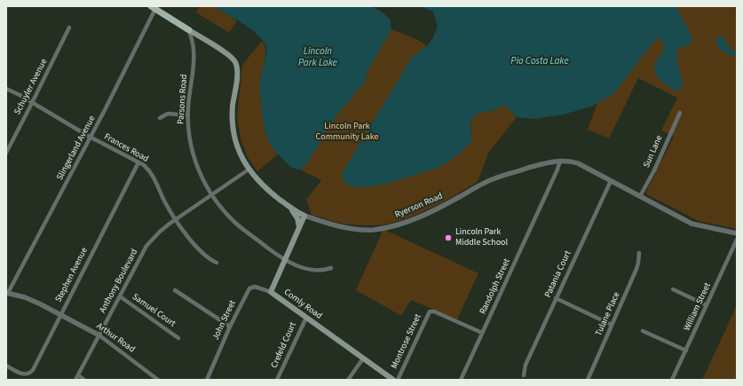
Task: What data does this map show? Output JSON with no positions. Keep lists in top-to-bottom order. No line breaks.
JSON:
{"streets":{"main road":["Ryerson Road","Comly Road"],"street":["Schuyler Avenue","Parsons Road","Slingerland Avenue","Frances Road","Sun Lane","Patania Court","Stephen Avenue","Anthony Boulevard","Randolph Street","William Street","Samuel Court","Tulane Place","John Street","Arthur Road","Montrose Street","Crefeld Court"]},"crossings":[["Schuyler Avenue","Frances Road"],["Parsons Road","Ryerson Road"],["Parsons Road","Anthony Boulevard"],["Parsons Road","Comly Road"],["Slingerland Avenue","Frances Road"],["Slingerland Avenue","Arthur Road"],["Frances Road","Stephen Avenue"],["Frances Road","Anthony Boulevard"],["Sun Lane","Ryerson Road"],["Ryerson Road","Patania Court"],["Ryerson Road","Anthony Boulevard"],["Ryerson Road","Randolph Street"],["Ryerson Road","Comly Road"],["Stephen Avenue","Arthur Road"],["Anthony Boulevard","Samuel Court"],["Anthony Boulevard","Arthur Road"],["Randolph Street","Montrose Street"],["Comly Road","John Street"],["Comly Road","Crefeld Court"]],"water":["Lincoln Park Lake","Pio Costa Lake"],"parks":["Lincoln Park Community Lake"],"places":["Lincoln Park Middle School"]}
